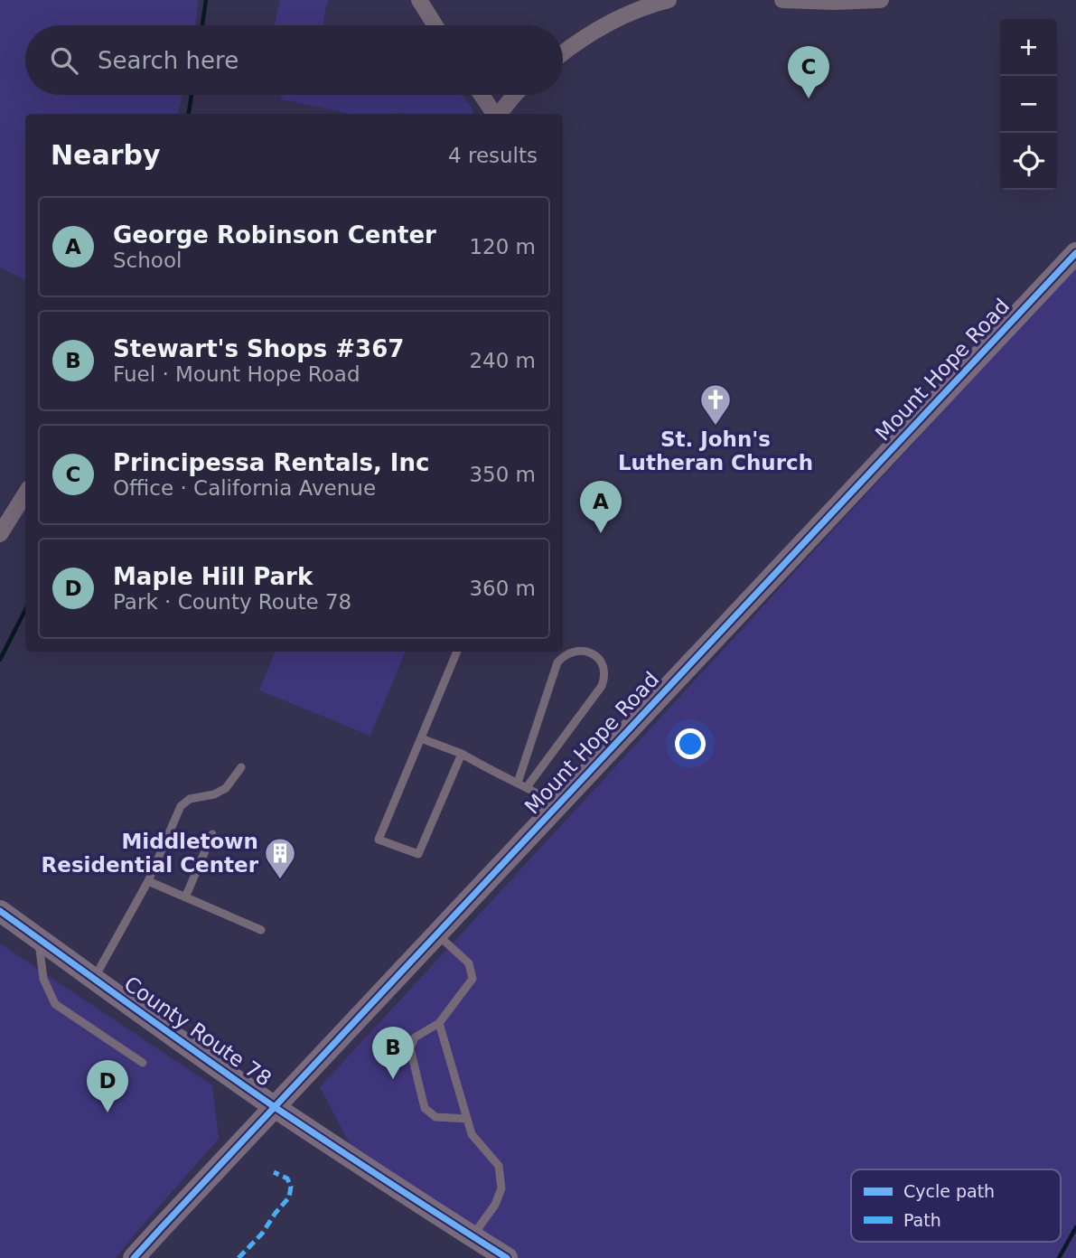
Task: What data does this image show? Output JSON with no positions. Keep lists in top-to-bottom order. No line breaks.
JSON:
{"streets":{"street":["Mount Hope Road","County Route 78"]},"crossings":[["Mount Hope Road","County Route 78"]],"places":{"church":["St. John's Lutheran Church"],"building":["Middletown Residential Center"]},"legend":["Cycle path","Path"],"page":{"map_buttons":["+","−"],"search":"Search here","pins":["C","A","B","D"],"heading":["Nearby","4 results"],"list":[{"mark":"A","name":"George Robinson Center","note":"School","value":"120 m"},{"mark":"B","name":"Stewart's Shops #367","note":"Fuel · Mount Hope Road","value":"240 m"},{"mark":"C","name":"Principessa Rentals, Inc","note":"Office · California Avenue","value":"350 m"},{"mark":"D","name":"Maple Hill Park","note":"Park · County Route 78","value":"360 m"}]}}
